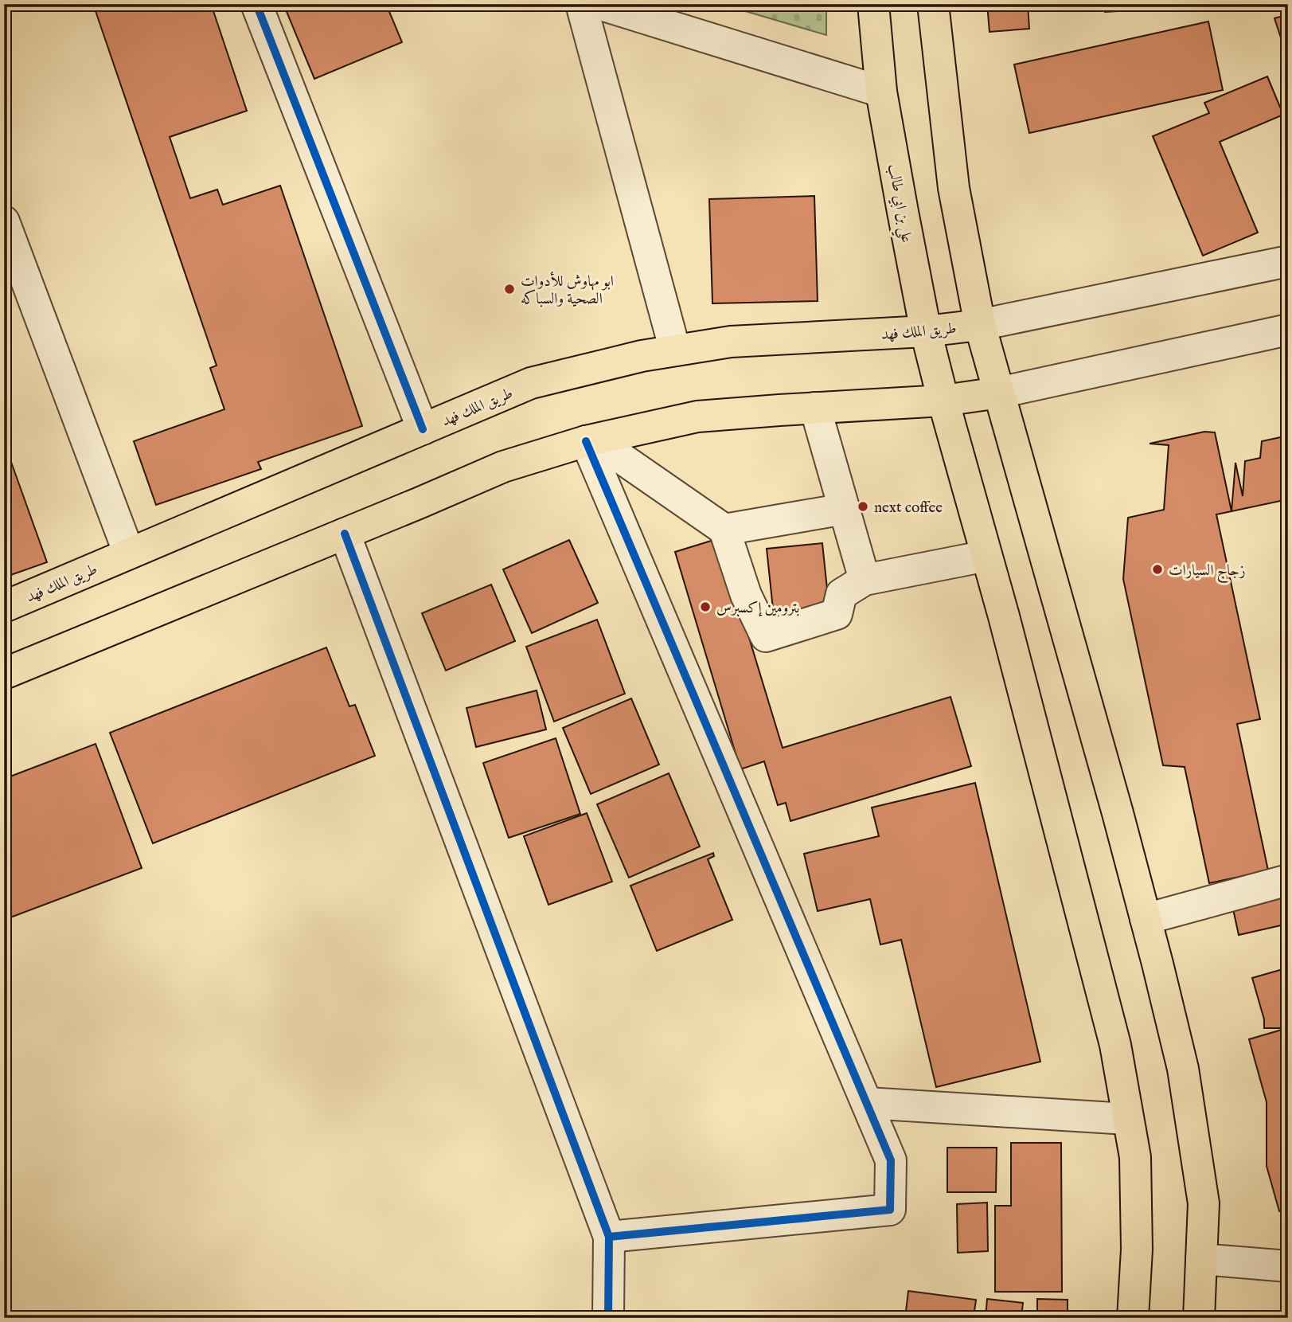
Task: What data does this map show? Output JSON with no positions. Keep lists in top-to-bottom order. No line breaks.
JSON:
{"streets":{"main road":["علي بن ابي طالب","طريق الملك فهد"]},"crossings":[["علي بن ابي طالب","طريق الملك فهد"]],"places":["ابو مهاوش للأدوات الصحية والسباكه","next coffee","زجاج السيارات","بترومين إكسبرس"]}
